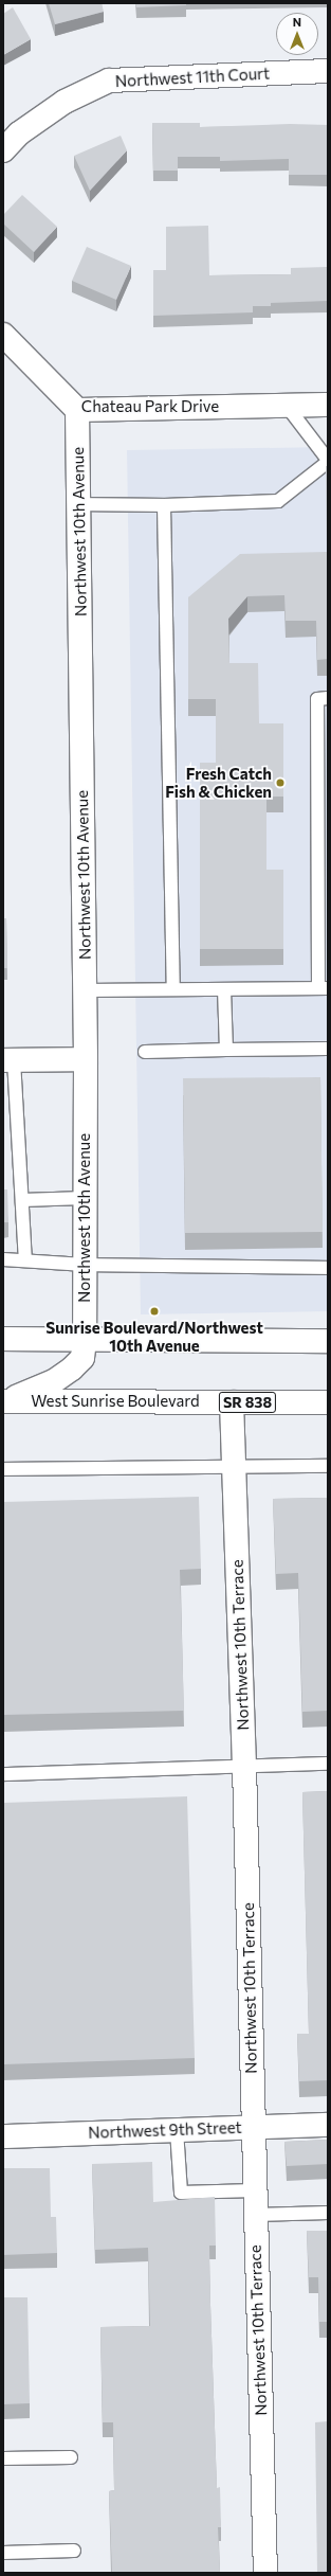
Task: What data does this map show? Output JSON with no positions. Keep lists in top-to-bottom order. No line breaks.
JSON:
{"streets":{"street":["Northwest 11th Court","Chateau Park Drive","Northwest 10th Avenue","West Sunrise Boulevard","SR 838","Northwest 10th Terrace","Northwest 9th Street"]},"crossings":[["Chateau Park Drive","Northwest 10th Avenue"],["Northwest 10th Avenue","West Sunrise Boulevard"],["West Sunrise Boulevard","Northwest 10th Terrace"],["Northwest 10th Terrace","Northwest 9th Street"]],"places":["Fresh Catch Fish & Chicken","Sunrise Boulevard/Northwest 10th Avenue"],"north":"top"}
